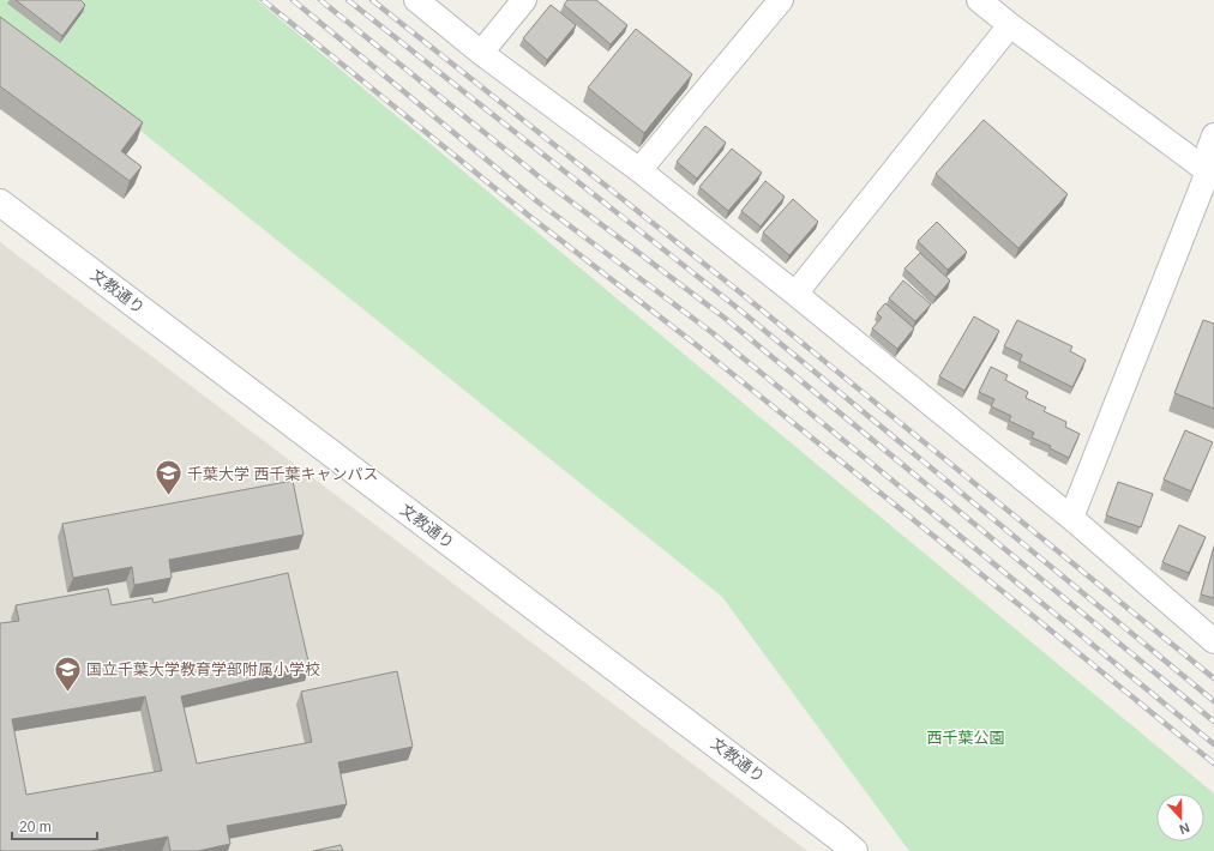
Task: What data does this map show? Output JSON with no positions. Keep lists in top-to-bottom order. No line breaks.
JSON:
{"streets":{"street":["文教通り"]},"parks":["西千葉公園"],"places":{"school or university":["千葉大学 西千葉キャンパス","国立千葉大学教育学部附属小学校"]},"scale_bar":"20 m","north":"bottom"}
